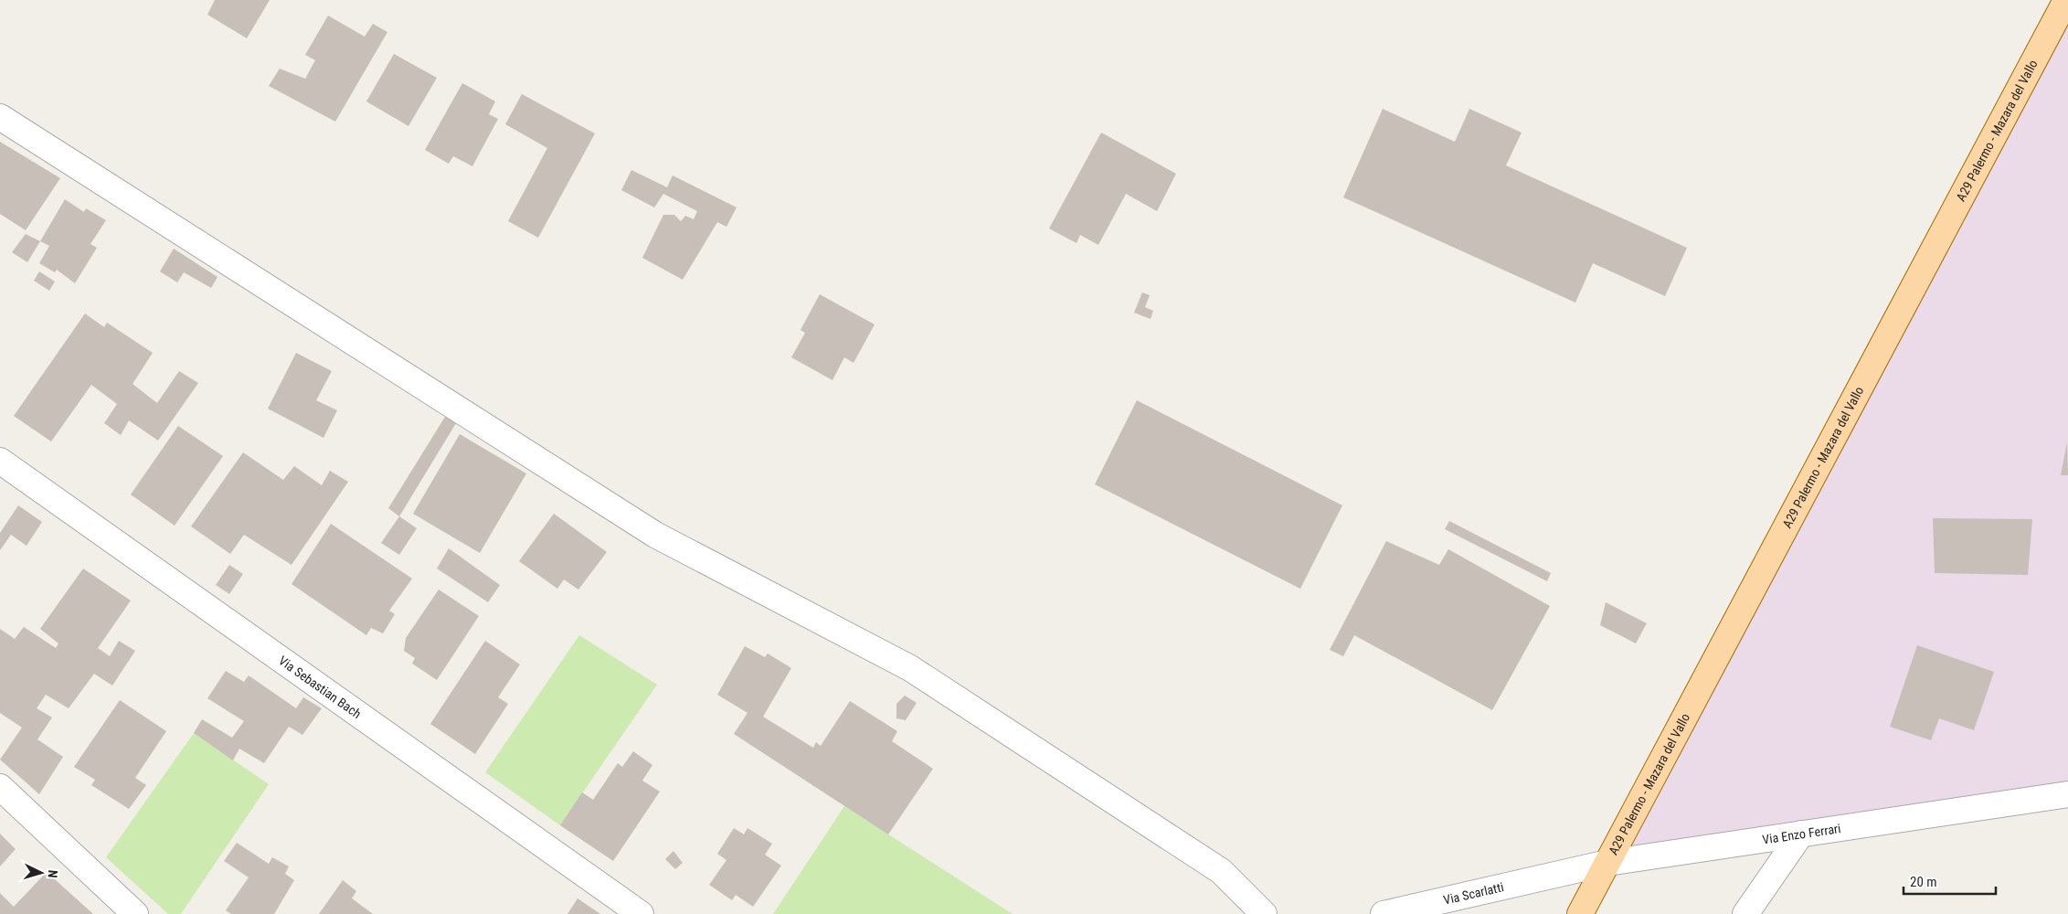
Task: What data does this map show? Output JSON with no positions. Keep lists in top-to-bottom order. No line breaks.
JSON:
{"streets":{"main road":["A29 Palermo - Mazara del Vallo"],"street":["Via Sebastian Bach","Via Enzo Ferrari","Via Scarlatti"]},"crossings":[["A29 Palermo - Mazara del Vallo","Via Enzo Ferrari"],["Via Enzo Ferrari","Via Scarlatti"]],"scale_bar":"20 m","north":"right"}
